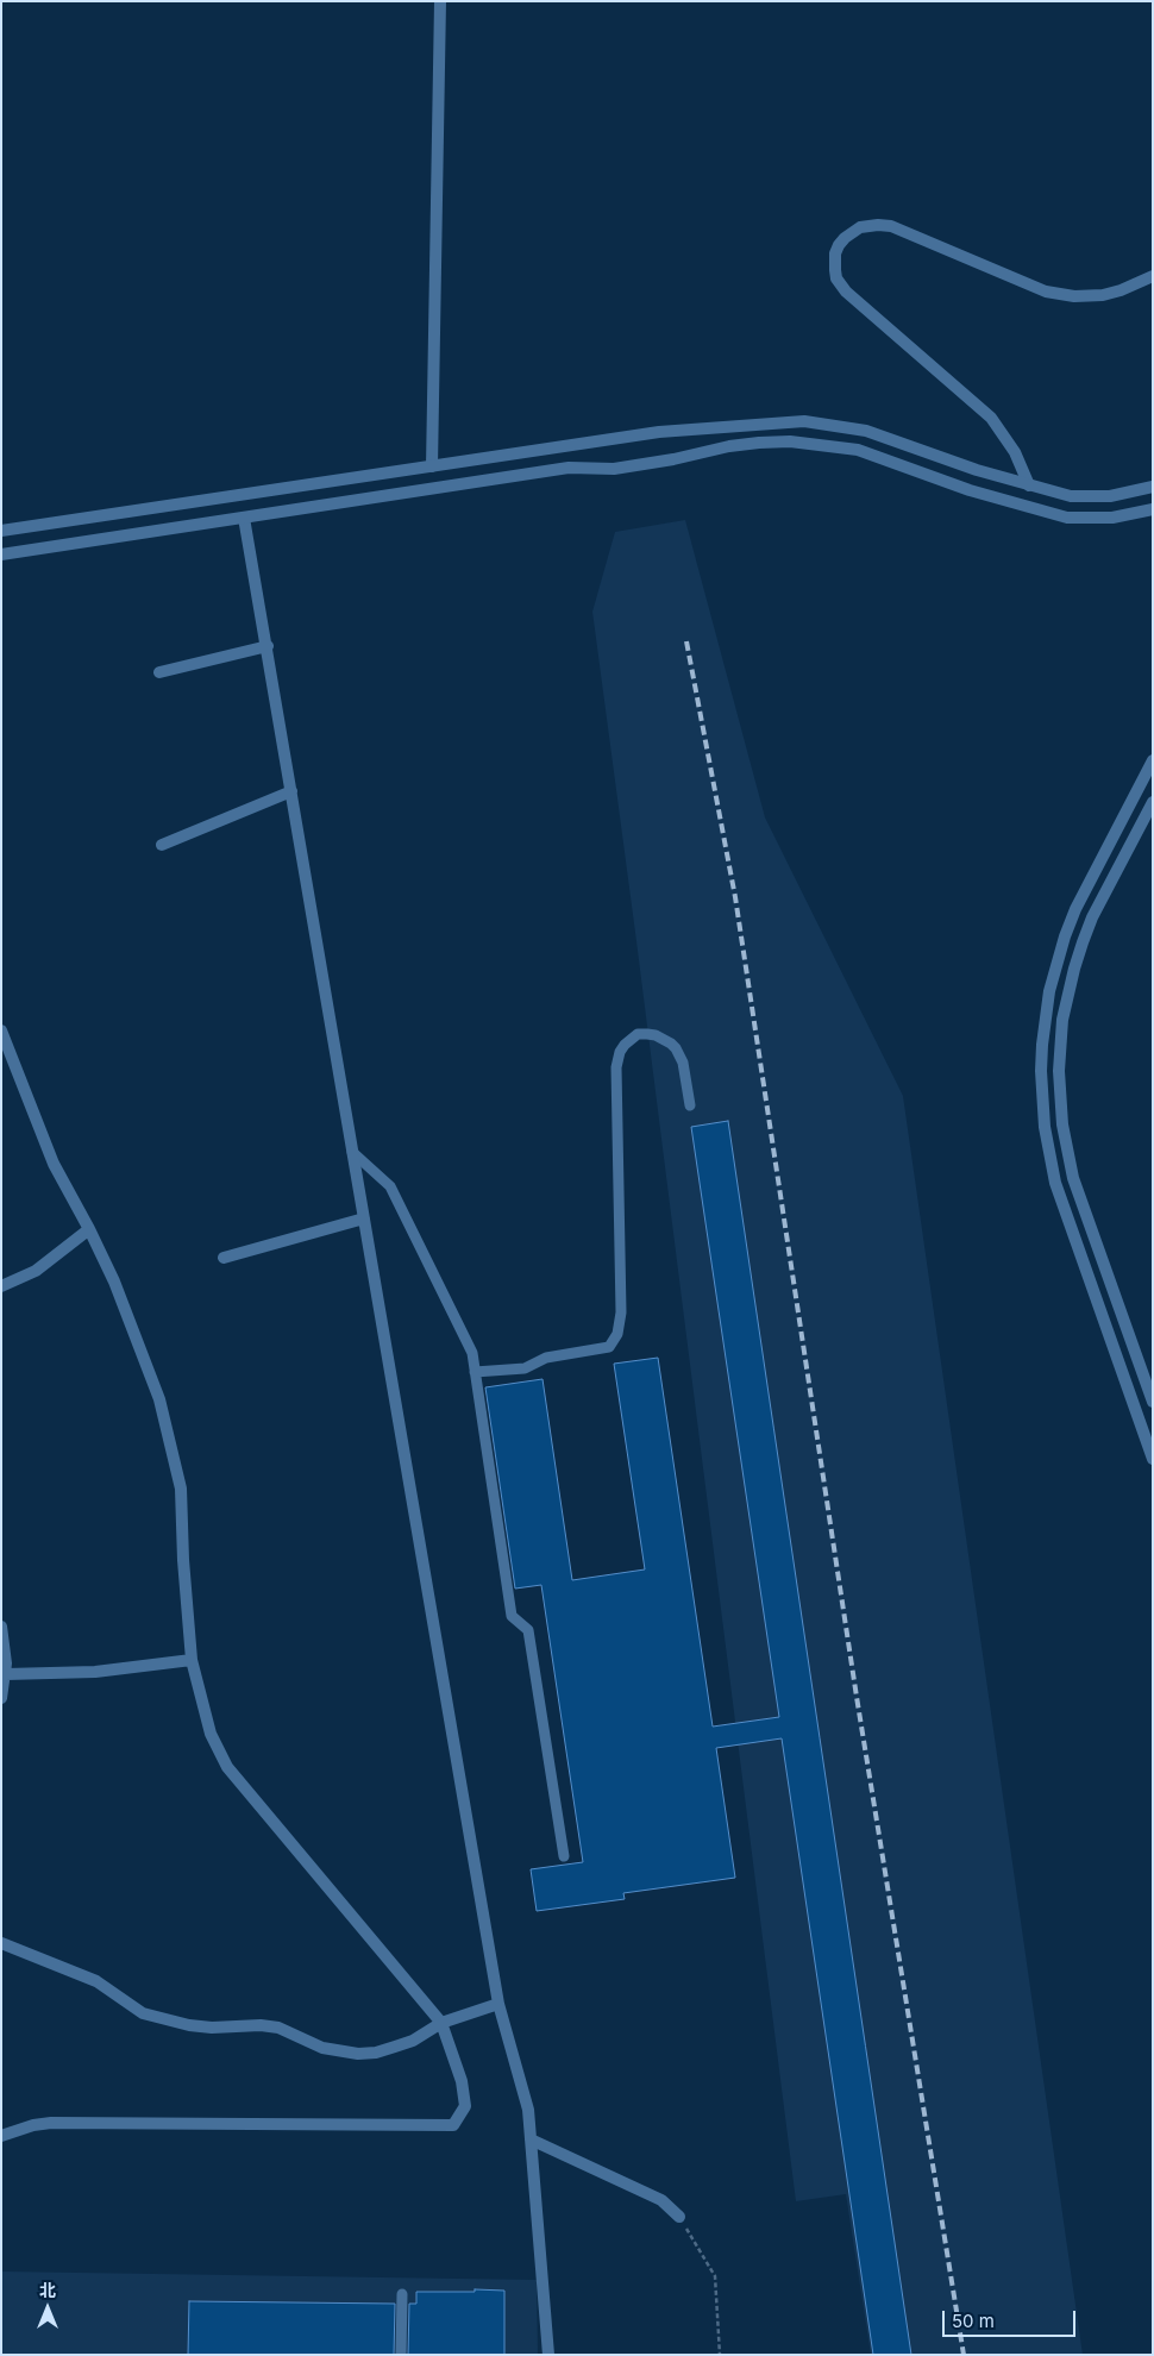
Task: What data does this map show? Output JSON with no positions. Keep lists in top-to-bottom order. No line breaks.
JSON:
{"scale_bar":"50 m","north":"top"}
